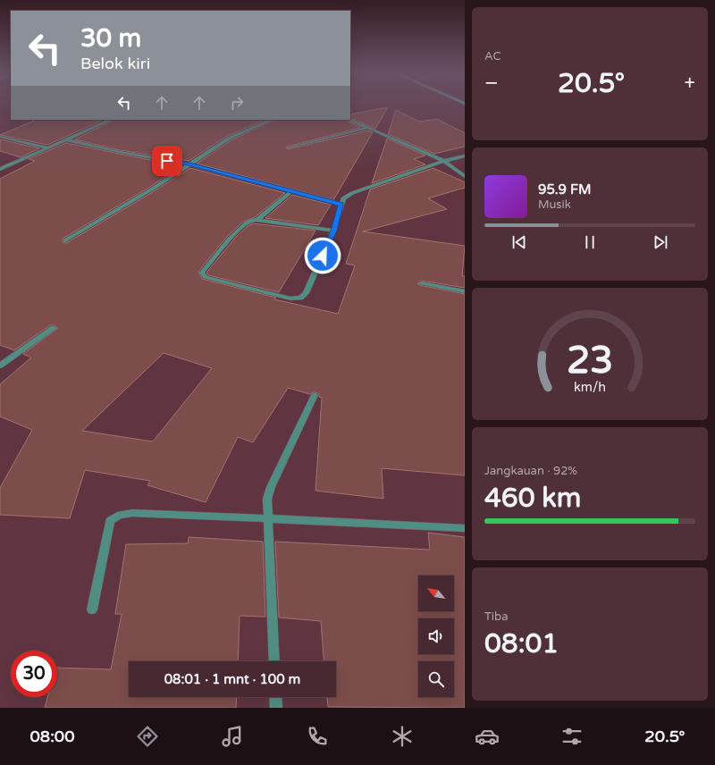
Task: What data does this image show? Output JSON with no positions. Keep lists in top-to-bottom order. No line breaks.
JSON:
{"north":"top left","page":{"tile":["AC",["Jangkauan · 92%","460 km"],["Tiba","08:01"]],"turn":["30 m","Belok kiri"],"heat":["−","20.5°","+"],"song":["95.9 FM","Musik"],"limit":"30","trip":"08:01 · 1 mnt · 100 m","tabs":["08:00","20.5°"],"gauge":["23","km/h"]}}
